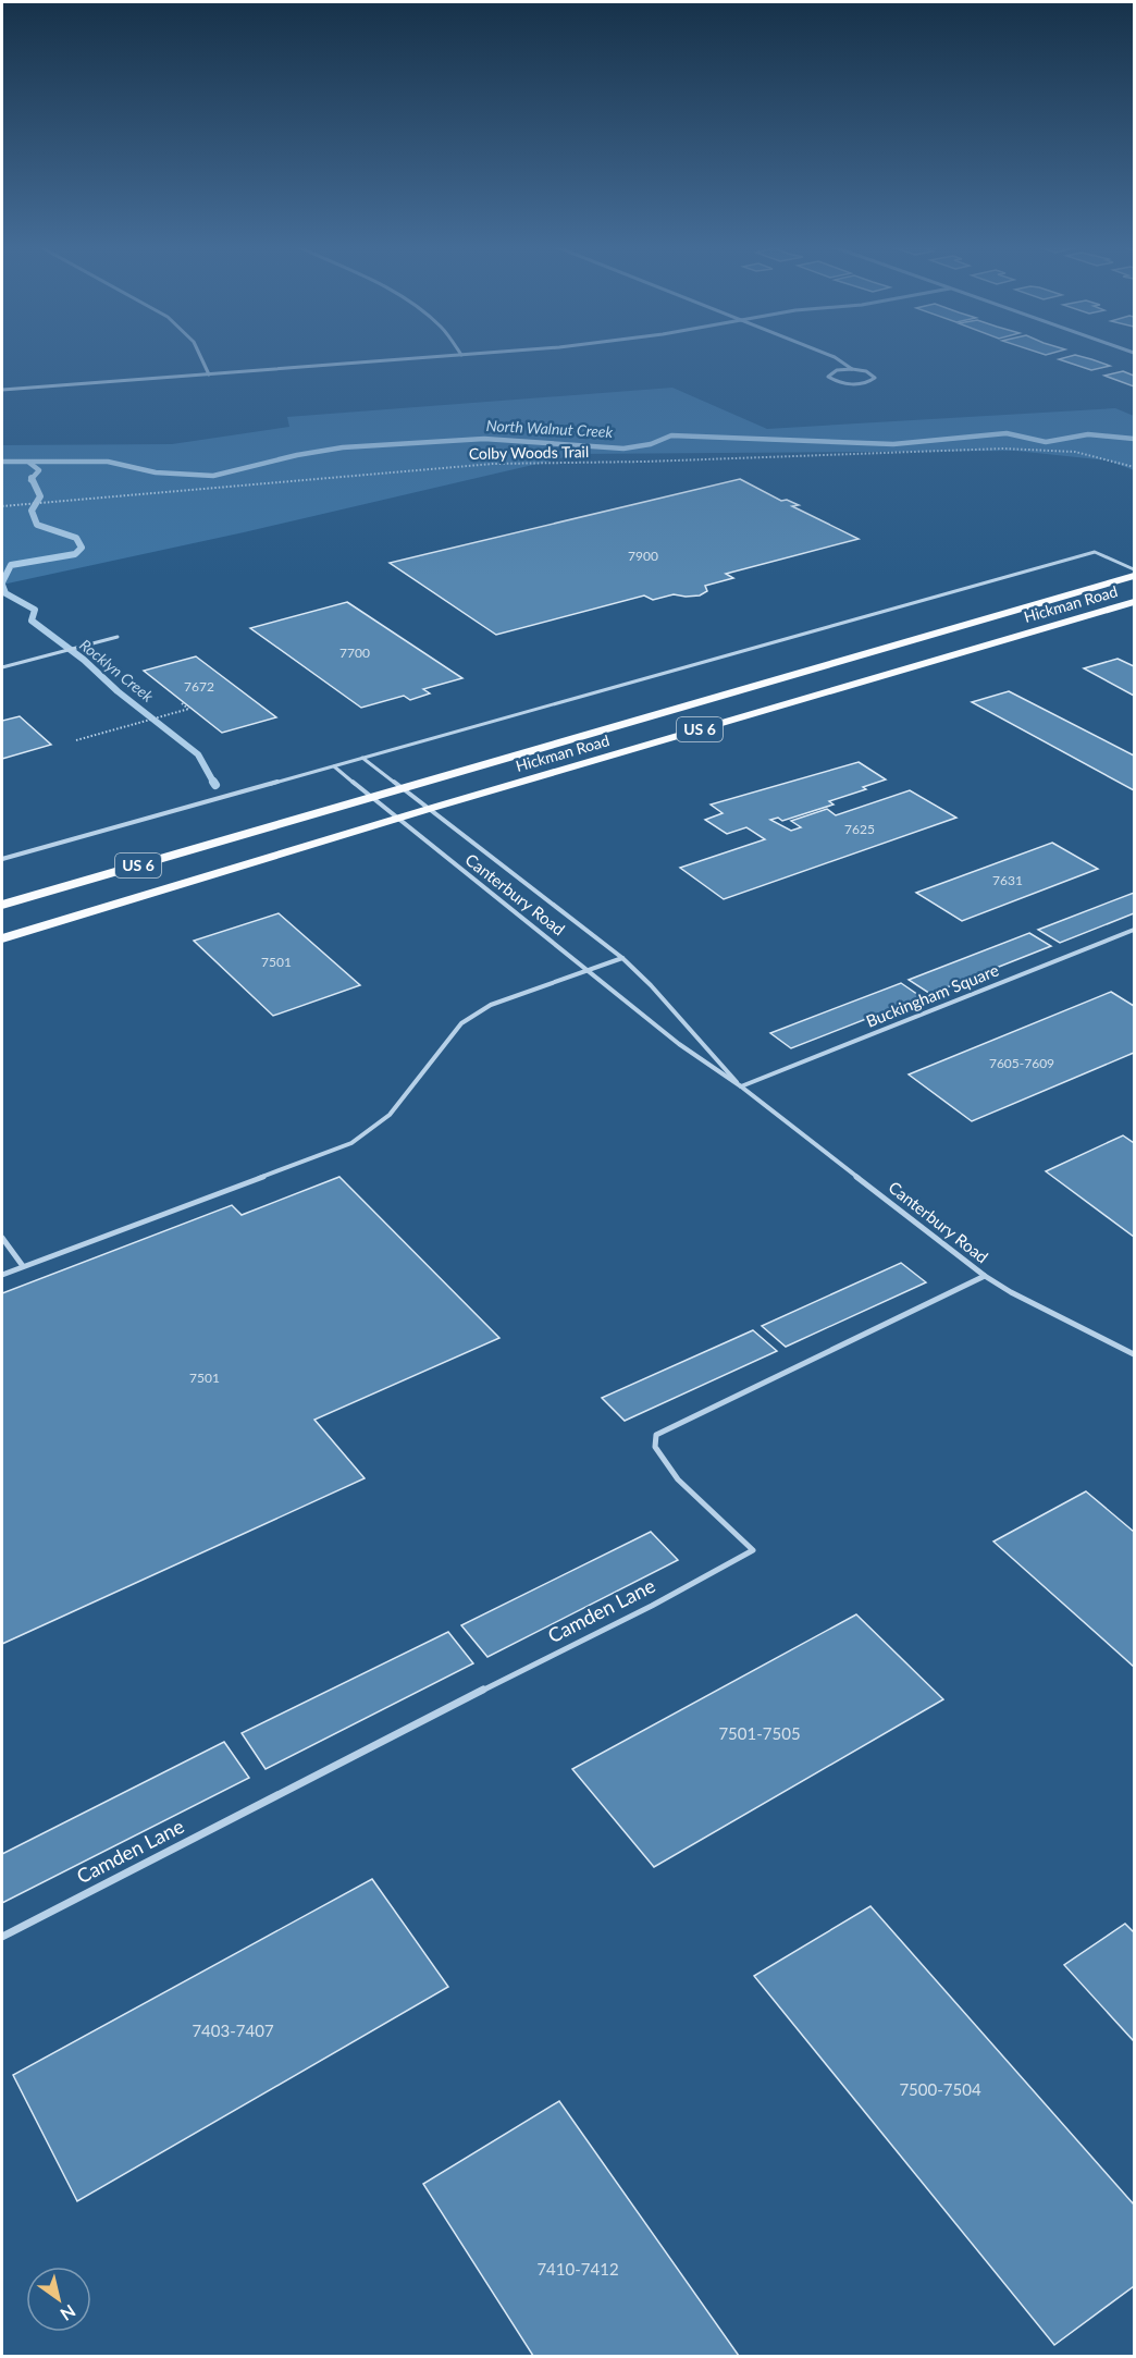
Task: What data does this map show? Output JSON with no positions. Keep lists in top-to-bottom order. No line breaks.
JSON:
{"streets":{"main road":["Hickman Road","US 6"],"lane":["Canterbury Road","Buckingham Square","Camden Lane"],"path":["Colby Woods Trail"]},"crossings":[["Hickman Road","Canterbury Road"],["Canterbury Road","Buckingham Square"],["Canterbury Road","Camden Lane"]],"water":["North Walnut Creek","Rocklyn Creek"],"house_numbers":["7900","7700","7672","7625","7631","7501","7605-7609","7501","7501-7505","7403-7407","7500-7504","7410-7412"],"north":"bottom right"}
